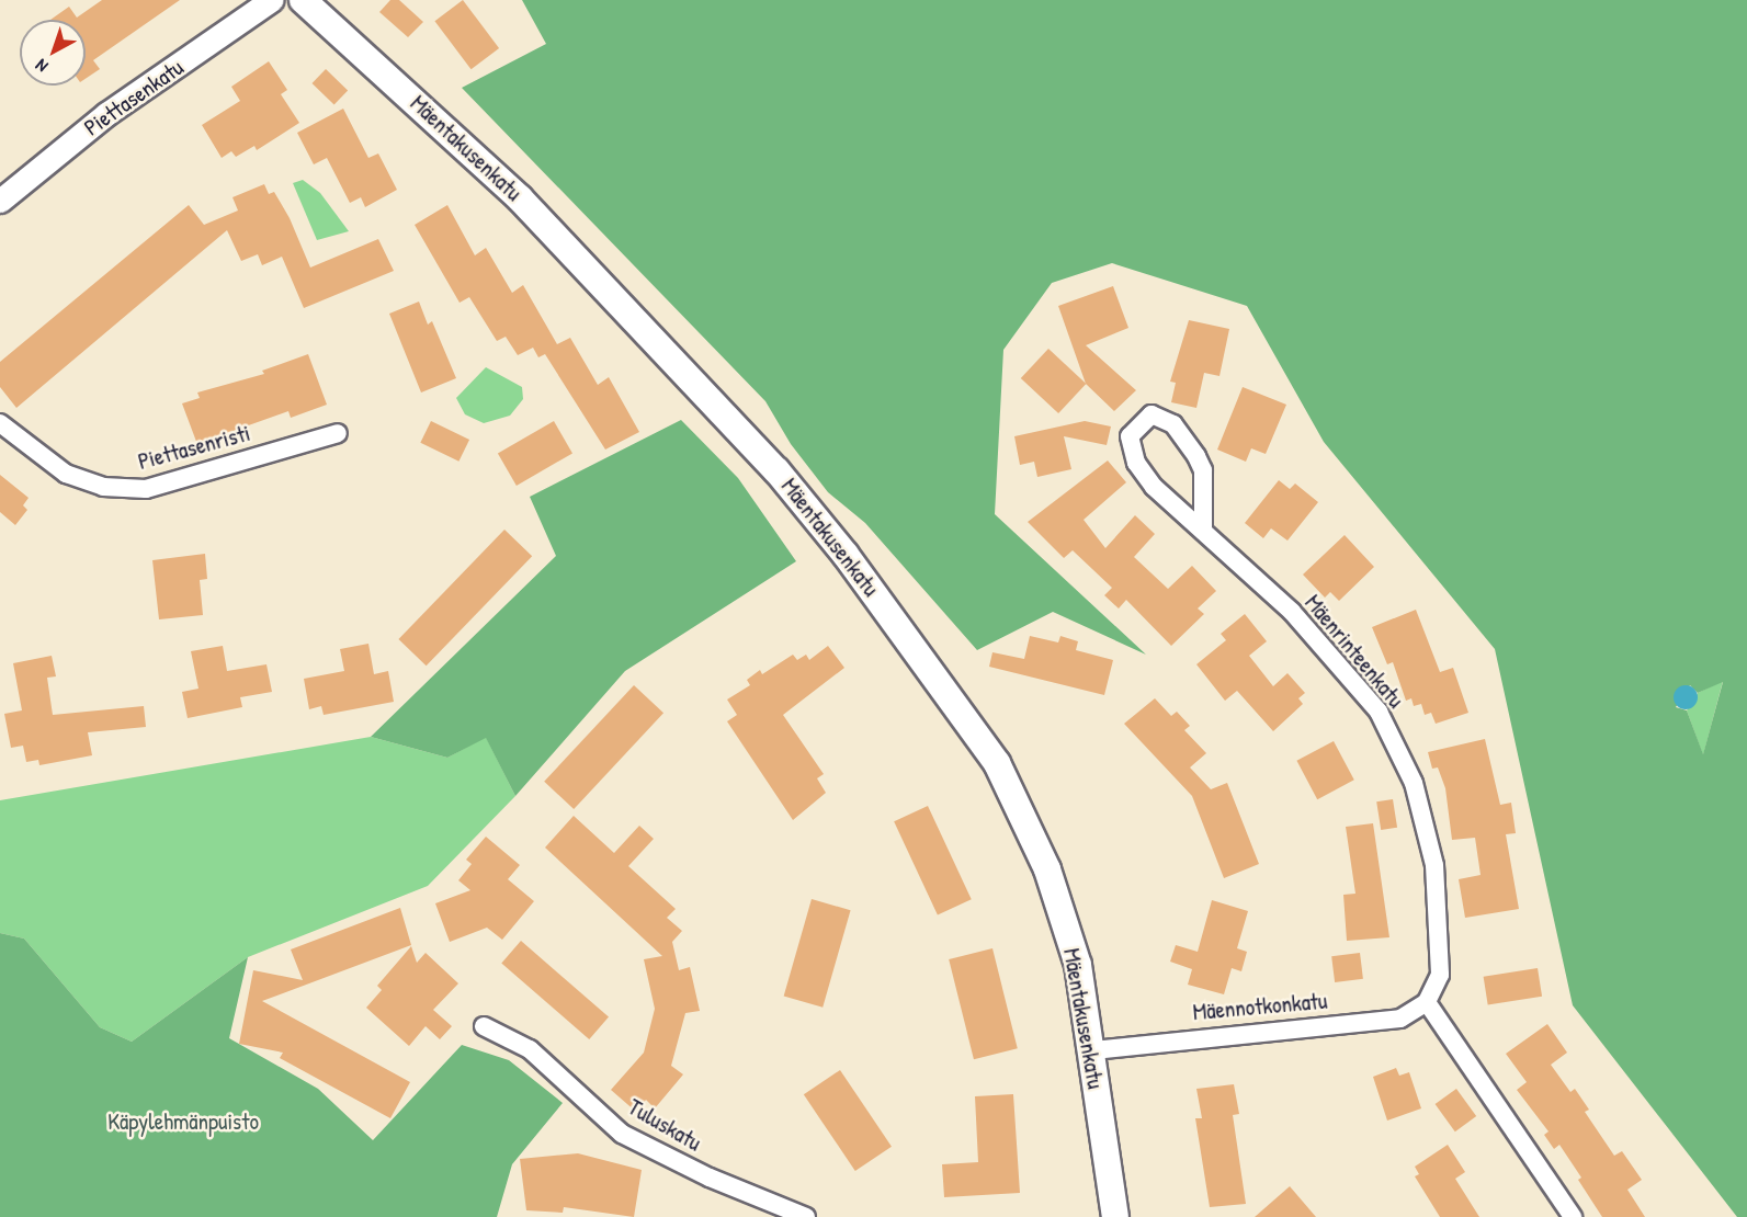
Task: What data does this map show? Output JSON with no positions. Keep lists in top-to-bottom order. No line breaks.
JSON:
{"streets":{"main road":["Mäentakusenkatu"],"street":["Piettasenkatu","Piettasenristi","Mäenrinteenkatu","Mäennotkonkatu","Tuluskatu"]},"crossings":[["Mäentakusenkatu","Mäennotkonkatu"],["Mäenrinteenkatu","Mäennotkonkatu"]],"parks":["Käpylehmänpuisto"],"north":"bottom left"}
